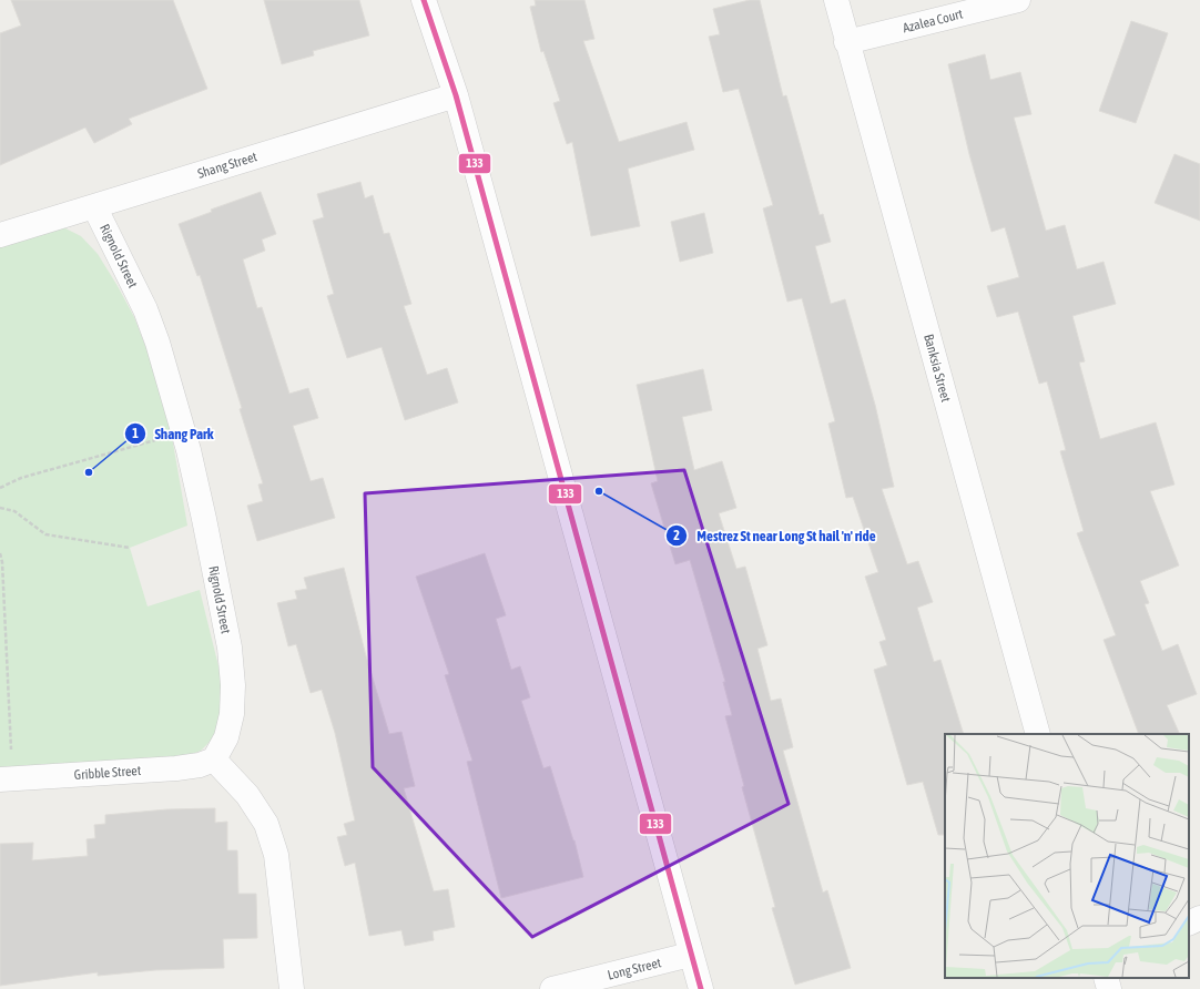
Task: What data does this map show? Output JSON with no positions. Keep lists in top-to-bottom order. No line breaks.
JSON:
{"streets":{"street":["Azalea Court","Shang Street","Rignold Street","Banksia Street","Gribble Street","Long Street"]},"crossings":[["Azalea Court","Banksia Street"],["Shang Street","Rignold Street"],["Rignold Street","Gribble Street"]],"places":["Shang Park","Mestrez St near Long St hail 'n' ride"],"lines":["transit line 133"]}
